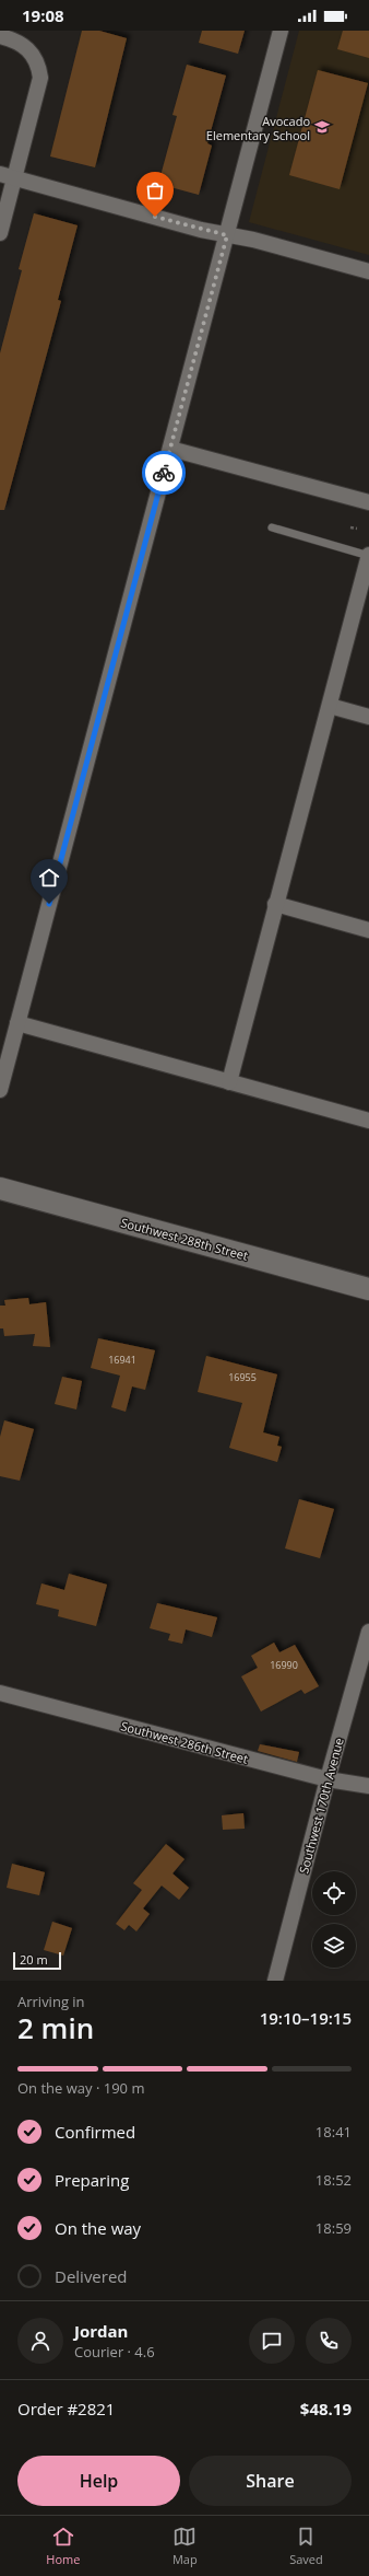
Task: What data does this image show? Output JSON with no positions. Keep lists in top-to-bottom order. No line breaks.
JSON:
{"streets":{"street":["Southwest 288th Street","Southwest 286th Street","Southwest 170th Avenue"]},"crossings":[["Southwest 286th Street","Southwest 170th Avenue"]],"places":{"school or university":["Avocado Elementary School"]},"house_numbers":["16941","16955","16990"],"scale_bar":"20 m","page":{"status":"19:08","scale":"20 m","heading":["2 min","Arriving in","19:10–19:15"],"panel":["Jordan","Courier · 4.6","Order #2821","$48.19"],"bar":"On the way · 190 m","list":[["Confirmed","18:41"],["Preparing","18:52"],["On the way","18:59"],"Delivered"],"buttons":["Help","Share"],"tabs":["Home","Map","Saved"]}}
